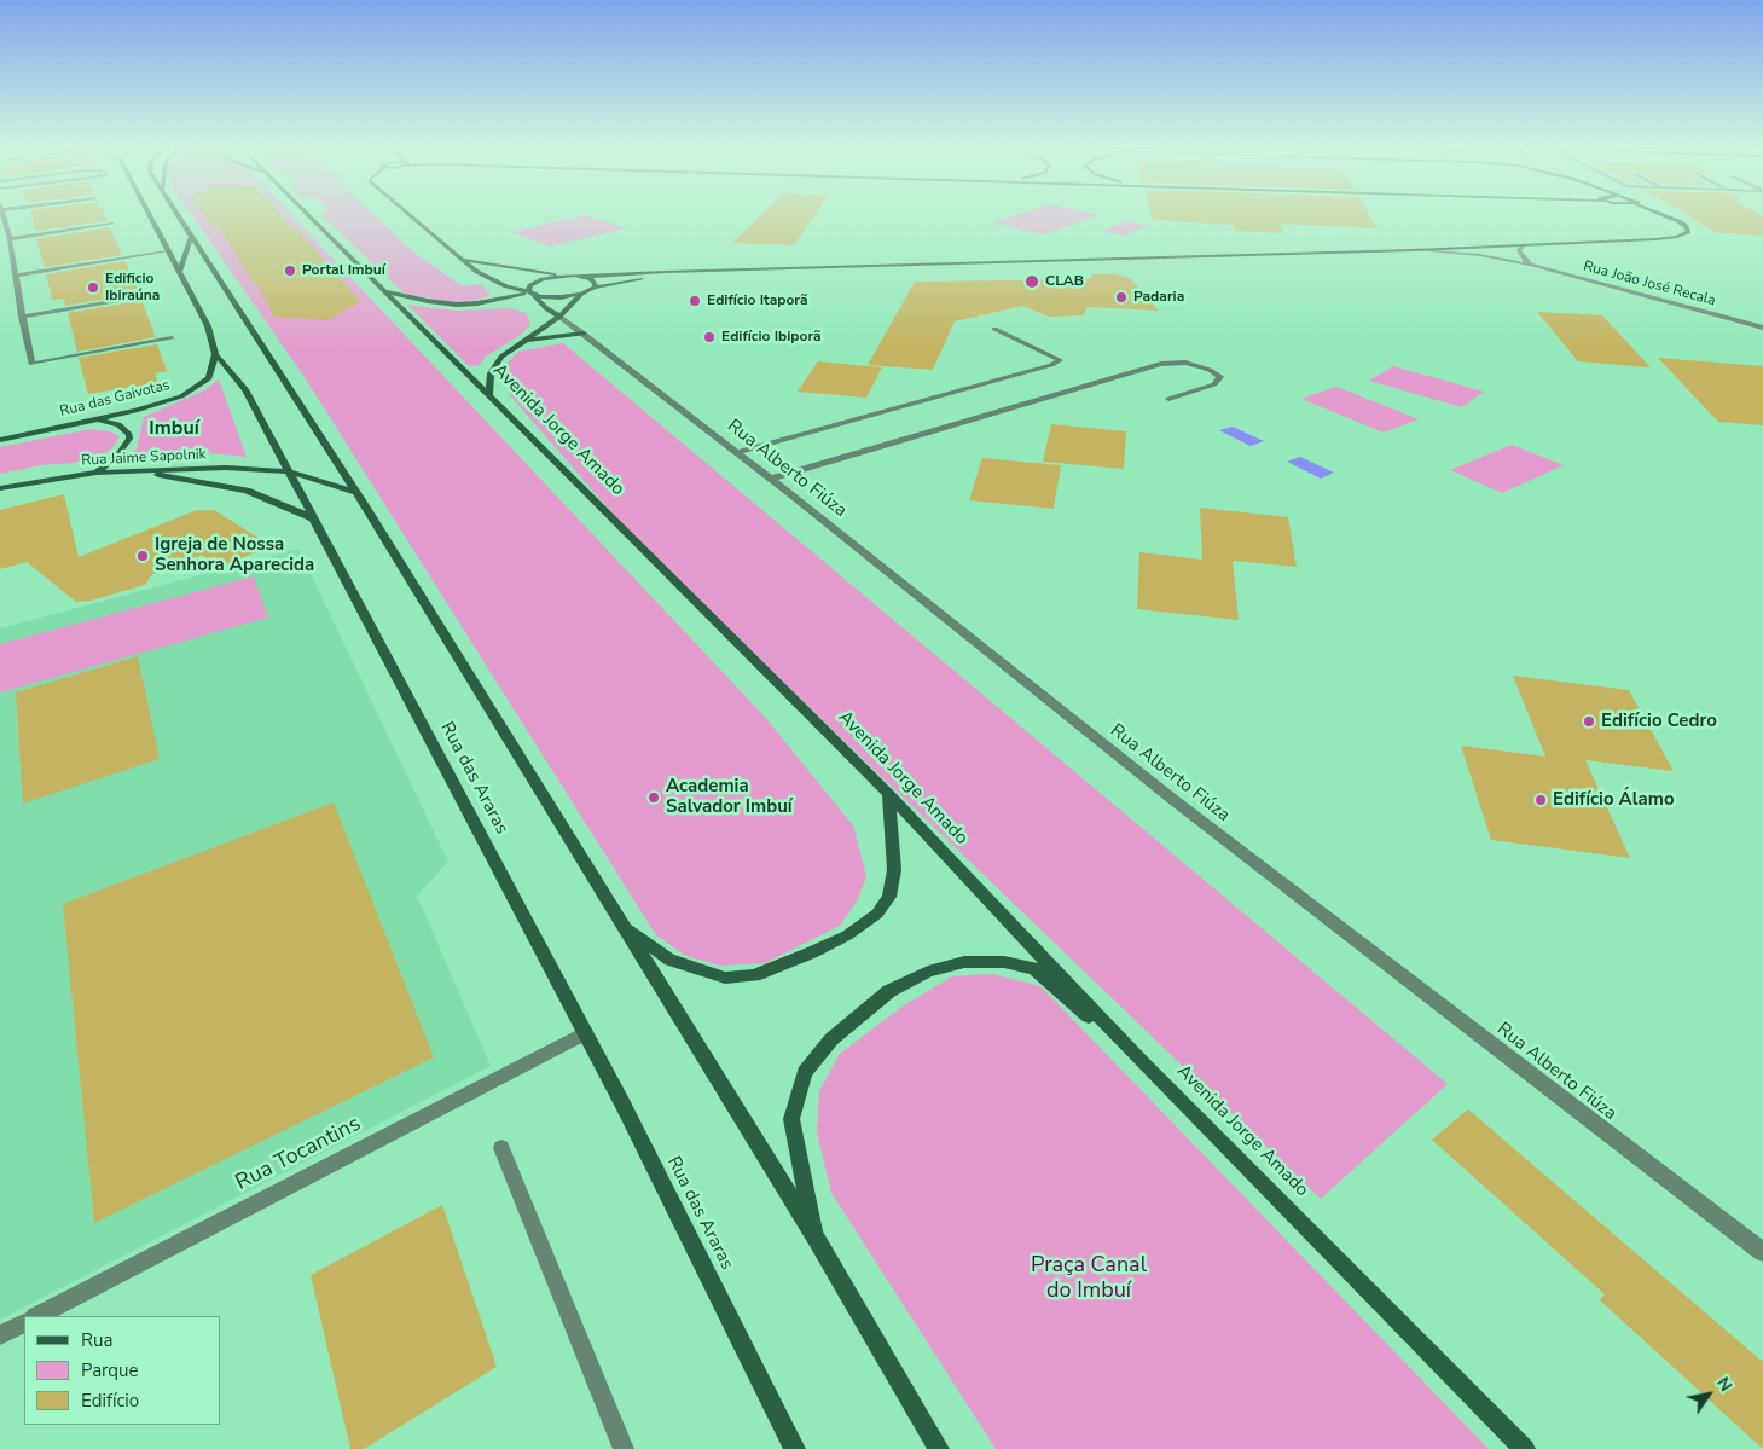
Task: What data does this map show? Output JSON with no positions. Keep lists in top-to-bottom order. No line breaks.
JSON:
{"streets":{"street":["Rua João José Recala","Rua das Gaivotas","Avenida Jorge Amado","Rua Jaime Sapolnik","Rua Alberto Fiúza","Rua das Araras","Rua Tocantins"]},"crossings":[["Rua das Gaivotas","Rua das Araras"],["Rua Jaime Sapolnik","Rua das Araras"],["Rua das Araras","Rua Tocantins"]],"districts":["Imbuí"],"parks":["Praça Canal do Imbuí"],"places":["Portal Imbuí","CLAB","Edificio Ibiraúna","Padaria","Edifício Itaporã","Edifício Ibiporã","Igreja de Nossa Senhora Aparecida","Edifício Cedro","Academia Salvador Imbuí","Edifício Álamo"],"legend":["Rua","Parque","Edifício"],"north":"top right"}
